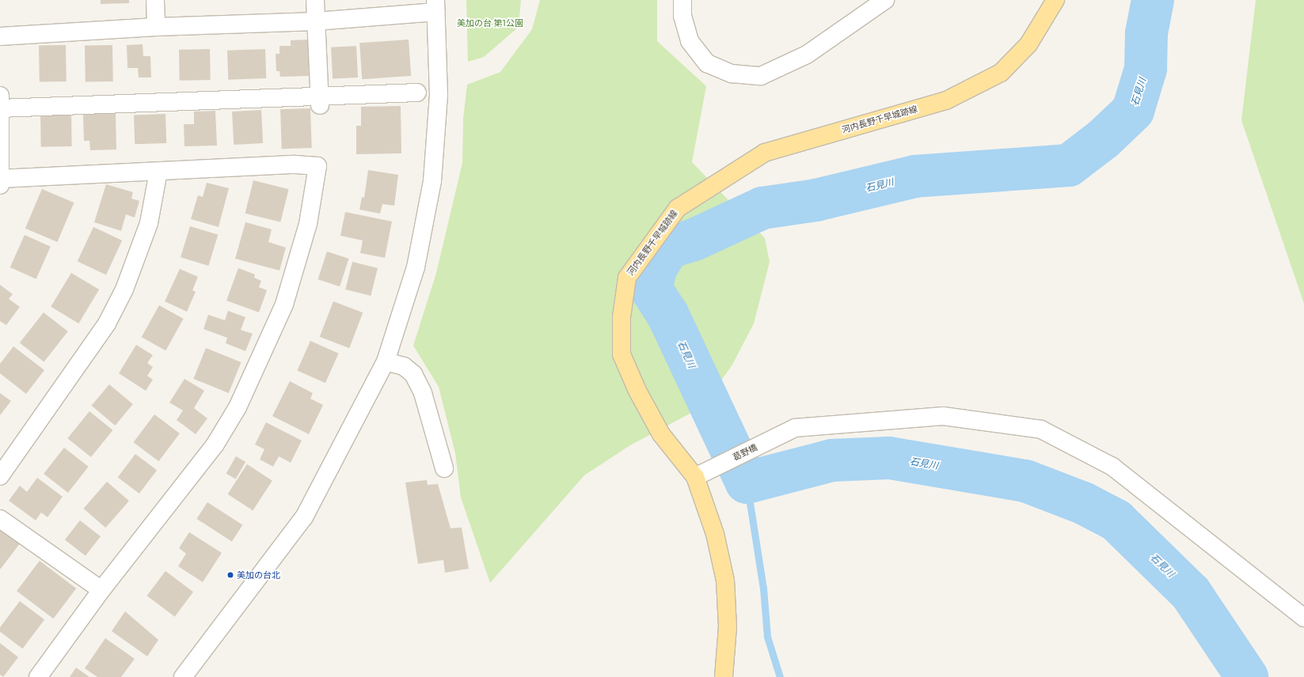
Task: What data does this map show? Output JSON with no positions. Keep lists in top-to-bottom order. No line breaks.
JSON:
{"streets":{"main road":["河内長野千早城跡線"],"street":["葛野橋"]},"crossings":[["河内長野千早城跡線","葛野橋"]],"water":["石見川"],"parks":["美加の台 第1公園"],"places":["美加の台北"]}
